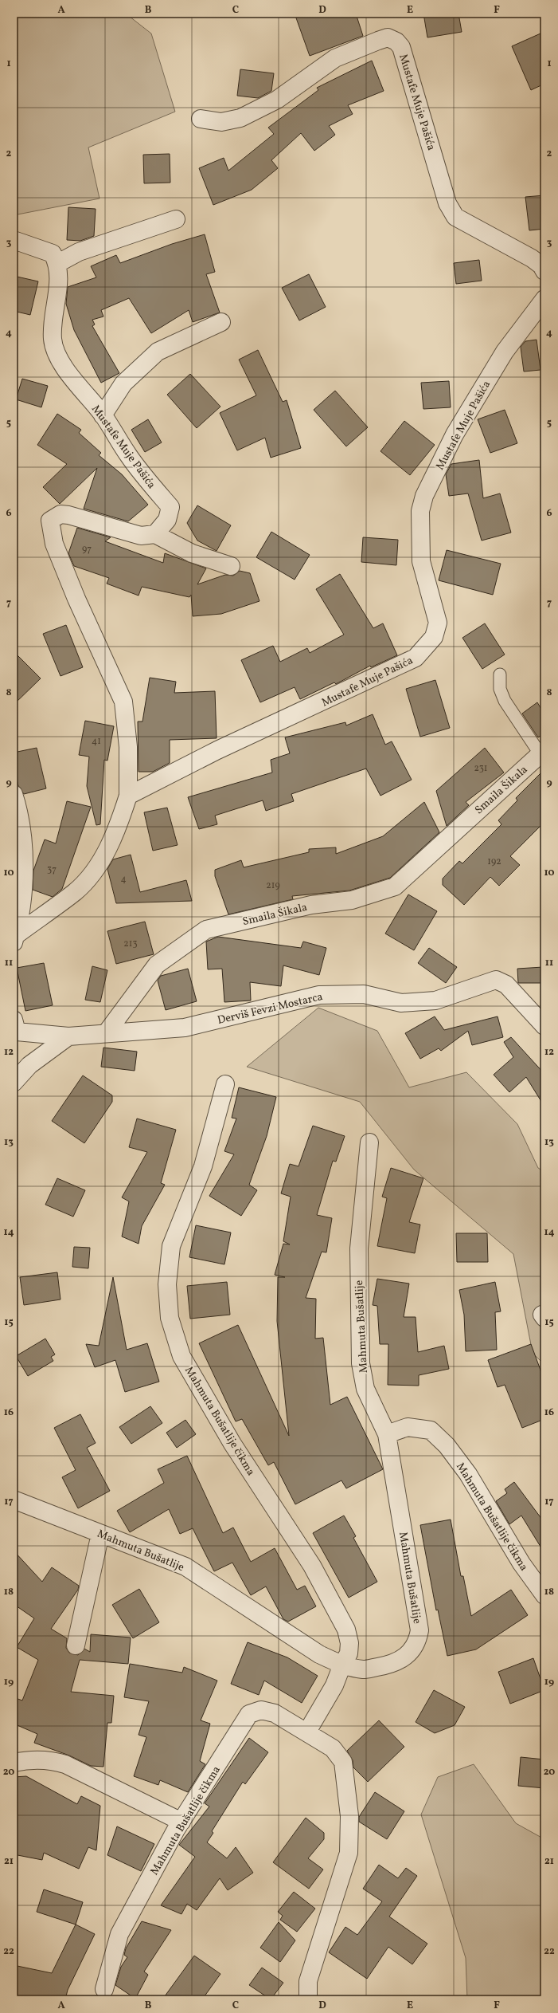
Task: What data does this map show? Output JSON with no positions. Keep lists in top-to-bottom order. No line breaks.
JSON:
{"streets":{"street":["Mustafe Muje Pašića","Smaila Šikala","Derviš Fevzi Mostarca","Mahmuta Bušatlije","Mahmuta Bušatlije čikma"]},"crossings":[["Smaila Šikala","Derviš Fevzi Mostarca"],["Mahmuta Bušatlije","Mahmuta Bušatlije čikma"]],"house_numbers":["97","41","231","192","37","4","219","213"],"grid":{"columns":["A","B","C","D","E","F"],"rows":["1","2","3","4","5","6","7","8","9","10","11","12","13","14","15","16","17","18","19","20","21","22"]}}
